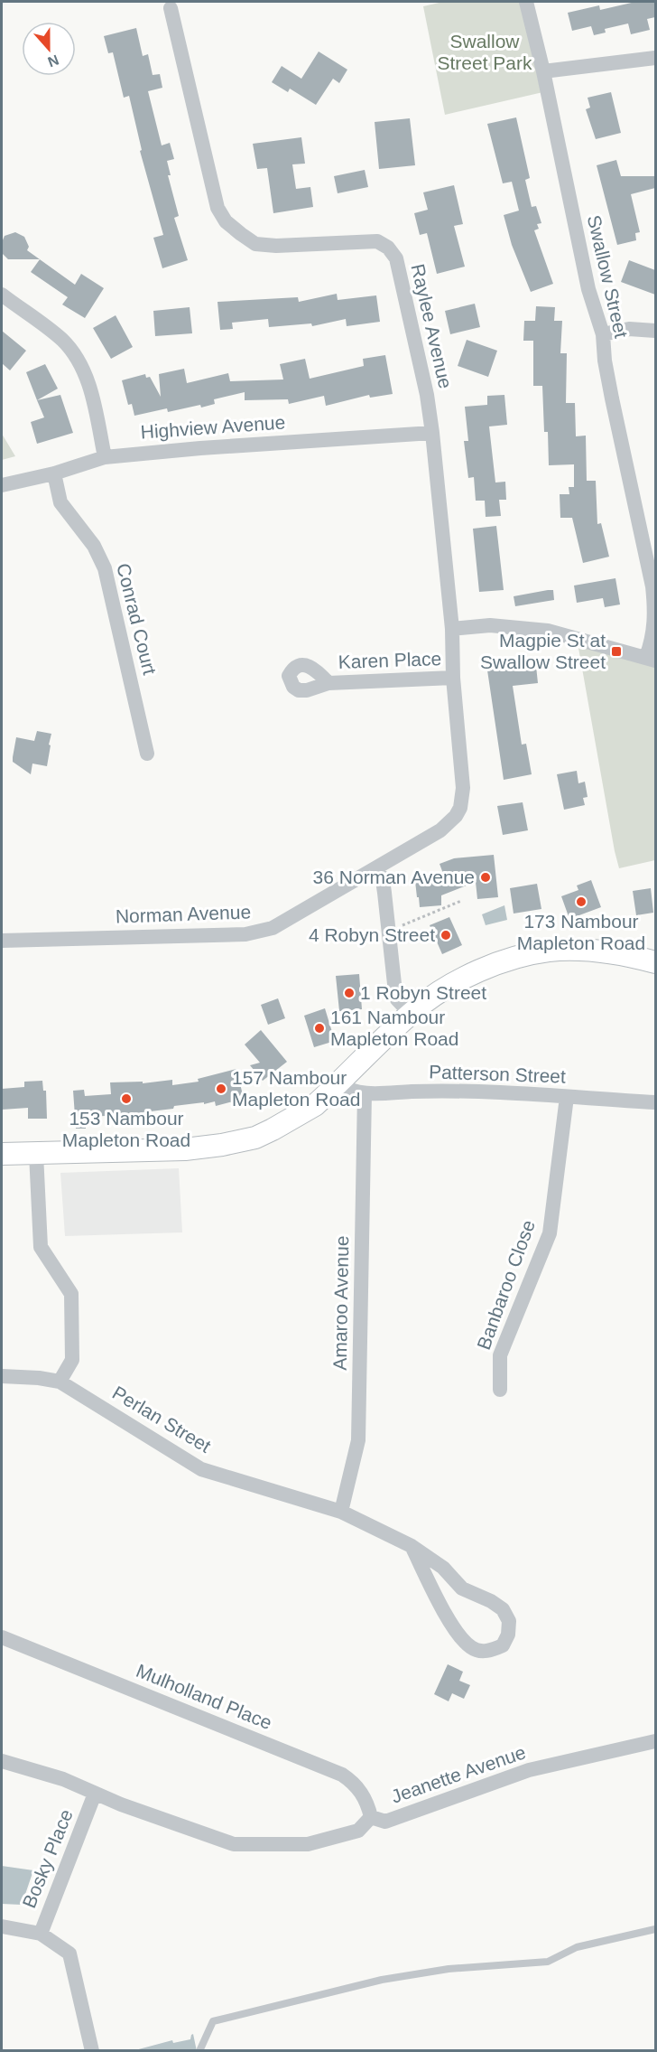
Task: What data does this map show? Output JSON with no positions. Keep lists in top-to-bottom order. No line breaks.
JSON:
{"streets":{"street":["Swallow Street","Raylee Avenue","Highview Avenue","Conrad Court","Karen Place","Norman Avenue","Patterson Street","Banbaroo Close","Amaroo Avenue","Perlan Street","Mulholland Place","Jeanette Avenue","Bosky Place"]},"crossings":[["Raylee Avenue","Highview Avenue"],["Raylee Avenue","Karen Place"],["Raylee Avenue","Norman Avenue"],["Highview Avenue","Conrad Court"],["Patterson Street","Banbaroo Close"],["Patterson Street","Amaroo Avenue"],["Amaroo Avenue","Perlan Street"],["Mulholland Place","Jeanette Avenue"],["Jeanette Avenue","Bosky Place"]],"parks":["Swallow Street Park"],"places":{"transit":["Magpie St at Swallow Street"],"other":["36 Norman Avenue","173 Nambour Mapleton Road","4 Robyn Street","1 Robyn Street","161 Nambour Mapleton Road","157 Nambour Mapleton Road","153 Nambour Mapleton Road"]},"north":"bottom"}
